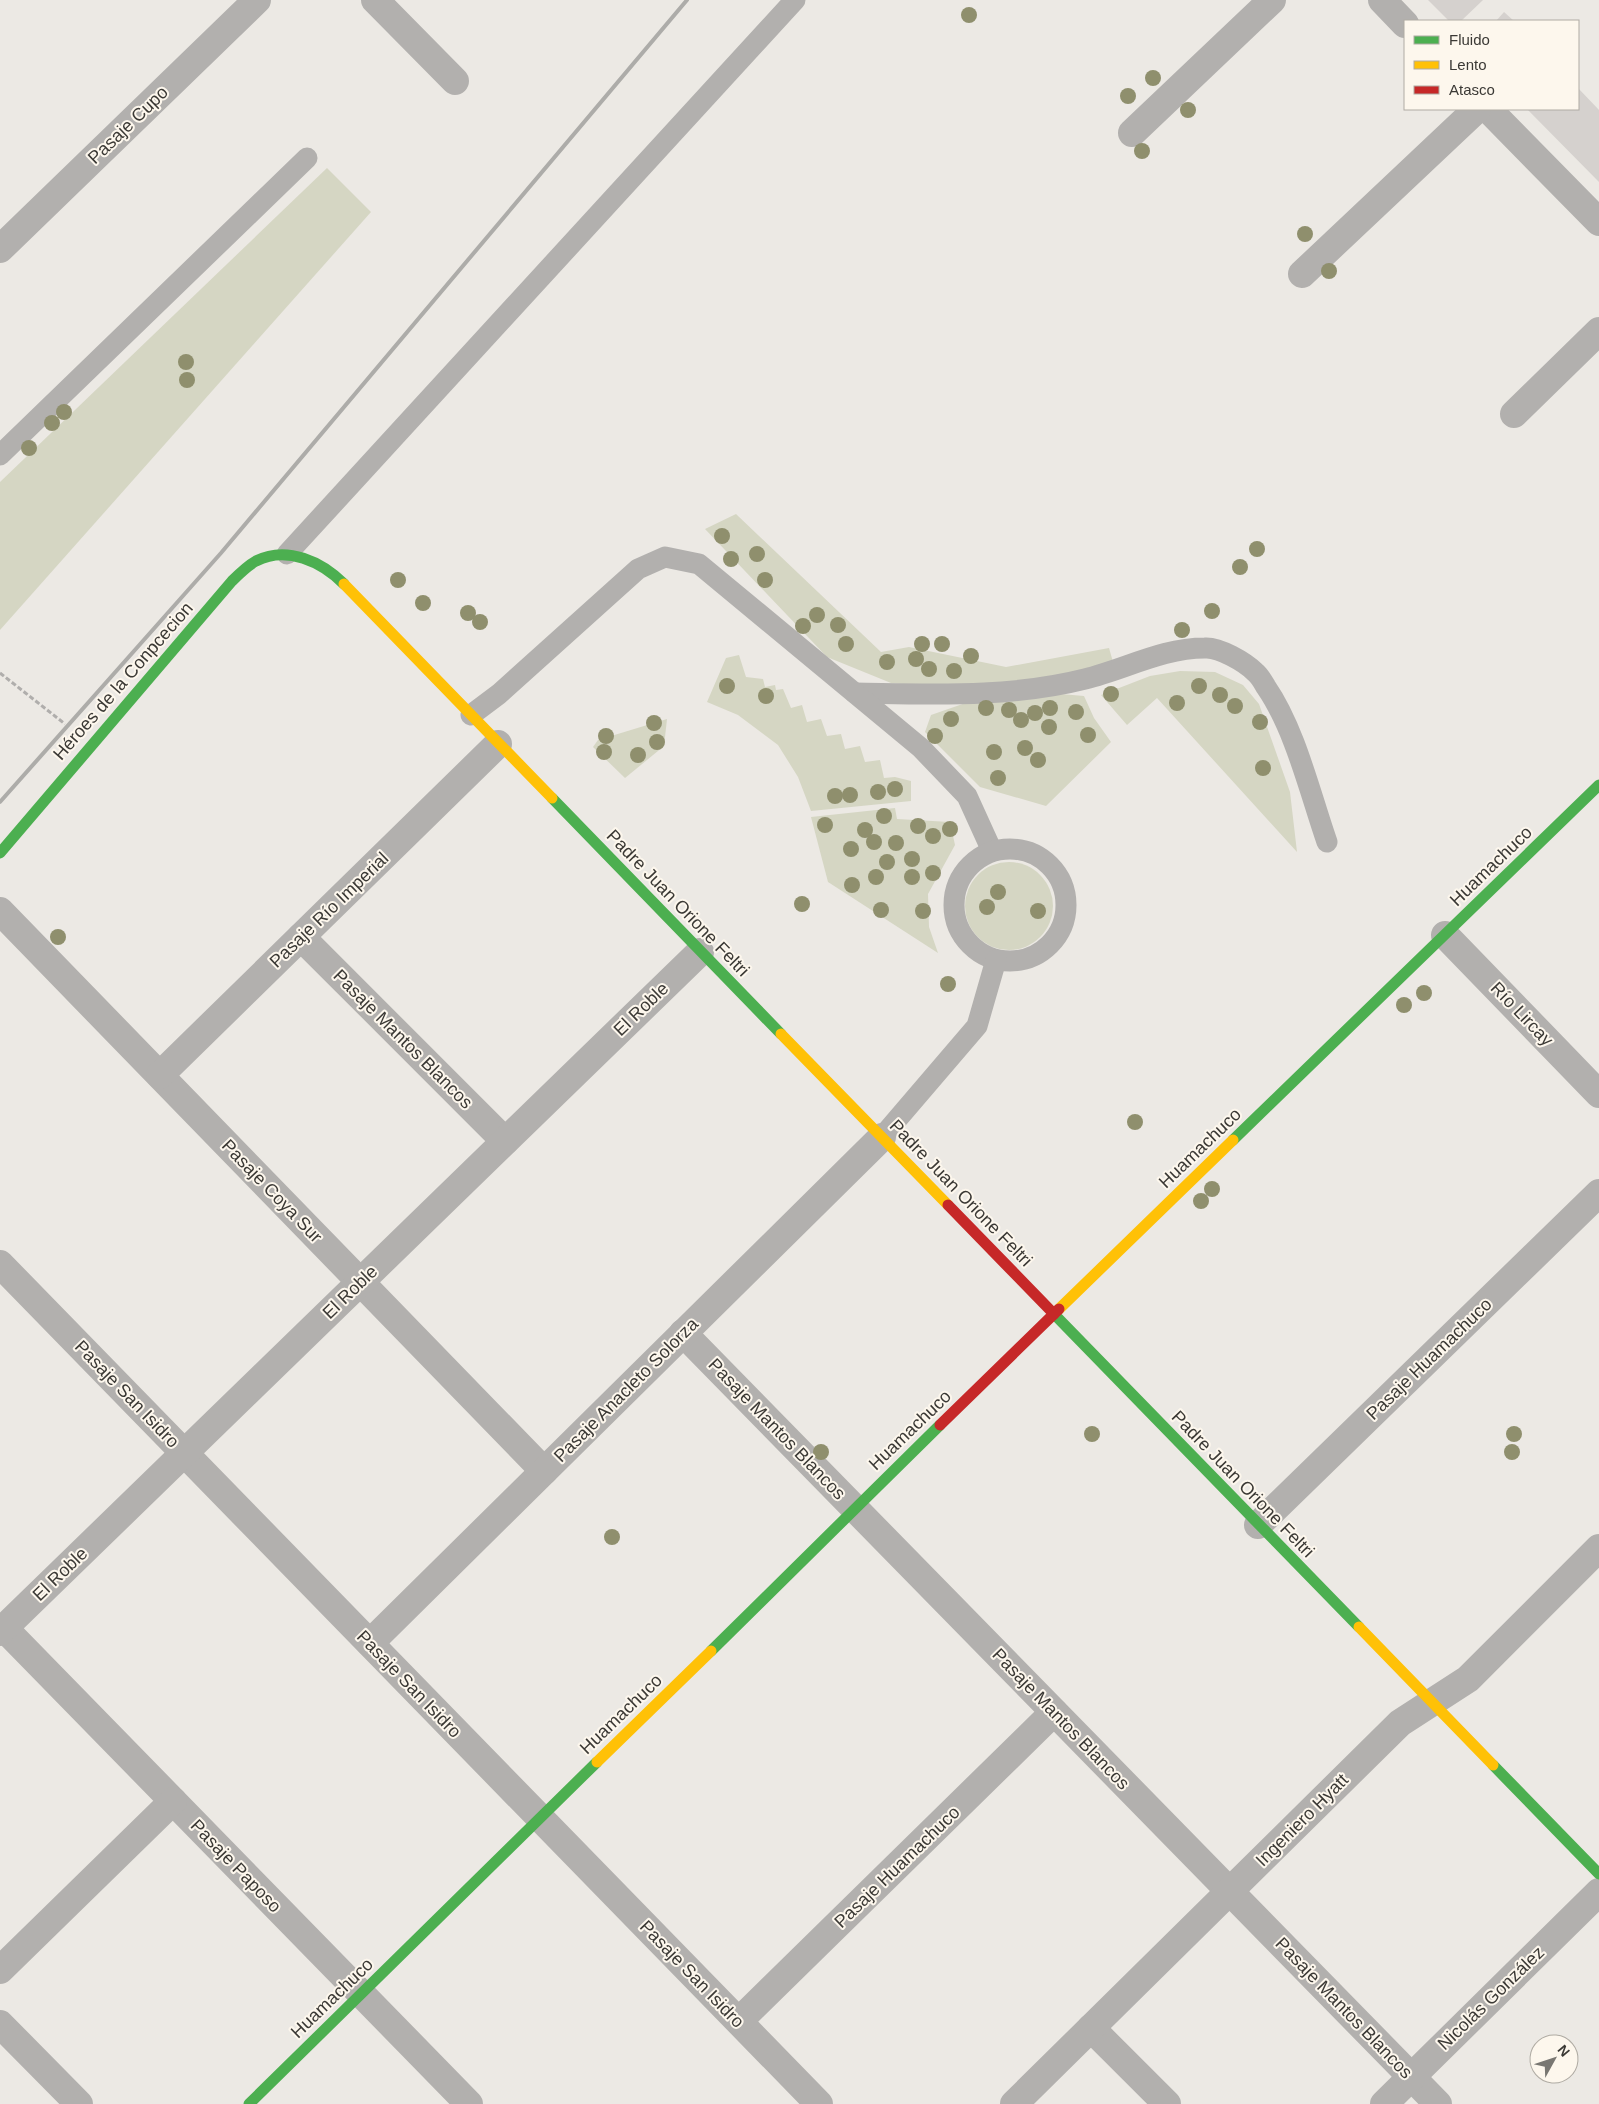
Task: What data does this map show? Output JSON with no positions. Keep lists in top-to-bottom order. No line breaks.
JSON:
{"streets":{"street":["Pasaje Cupo","Héroes de la Conpcecion","Huamachuco","Padre Juan Orione Feltri","Pasaje Río Imperial","El Roble","Río Lircay","Pasaje Mantos Blancos","Pasaje Coya Sur","Pasaje Huamachuco","Pasaje Anacleto Solorza","Pasaje San Isidro","Ingeniero Hyatt","Pasaje Paposo","Nicolás González"]},"crossings":[["Héroes de la Conpcecion","Padre Juan Orione Feltri"],["Huamachuco","Padre Juan Orione Feltri"],["Huamachuco","Río Lircay"],["Huamachuco","Pasaje Mantos Blancos"],["Huamachuco","Pasaje San Isidro"],["Huamachuco","Pasaje Paposo"],["Padre Juan Orione Feltri","Pasaje Río Imperial"],["Padre Juan Orione Feltri","El Roble"],["Padre Juan Orione Feltri","Pasaje Huamachuco"],["Padre Juan Orione Feltri","Pasaje Anacleto Solorza"],["Padre Juan Orione Feltri","Ingeniero Hyatt"],["Pasaje Río Imperial","Pasaje Mantos Blancos"],["Pasaje Río Imperial","Pasaje Coya Sur"],["El Roble","Pasaje Mantos Blancos"],["El Roble","Pasaje Coya Sur"],["El Roble","Pasaje San Isidro"],["El Roble","Pasaje Paposo"],["Pasaje Mantos Blancos","Pasaje Huamachuco"],["Pasaje Mantos Blancos","Pasaje Anacleto Solorza"],["Pasaje Mantos Blancos","Ingeniero Hyatt"],["Pasaje Mantos Blancos","Nicolás González"],["Pasaje Coya Sur","Pasaje Anacleto Solorza"],["Pasaje Huamachuco","Pasaje San Isidro"],["Pasaje Anacleto Solorza","Pasaje San Isidro"]],"legend":["Fluido","Lento","Atasco"],"north":"top right"}
